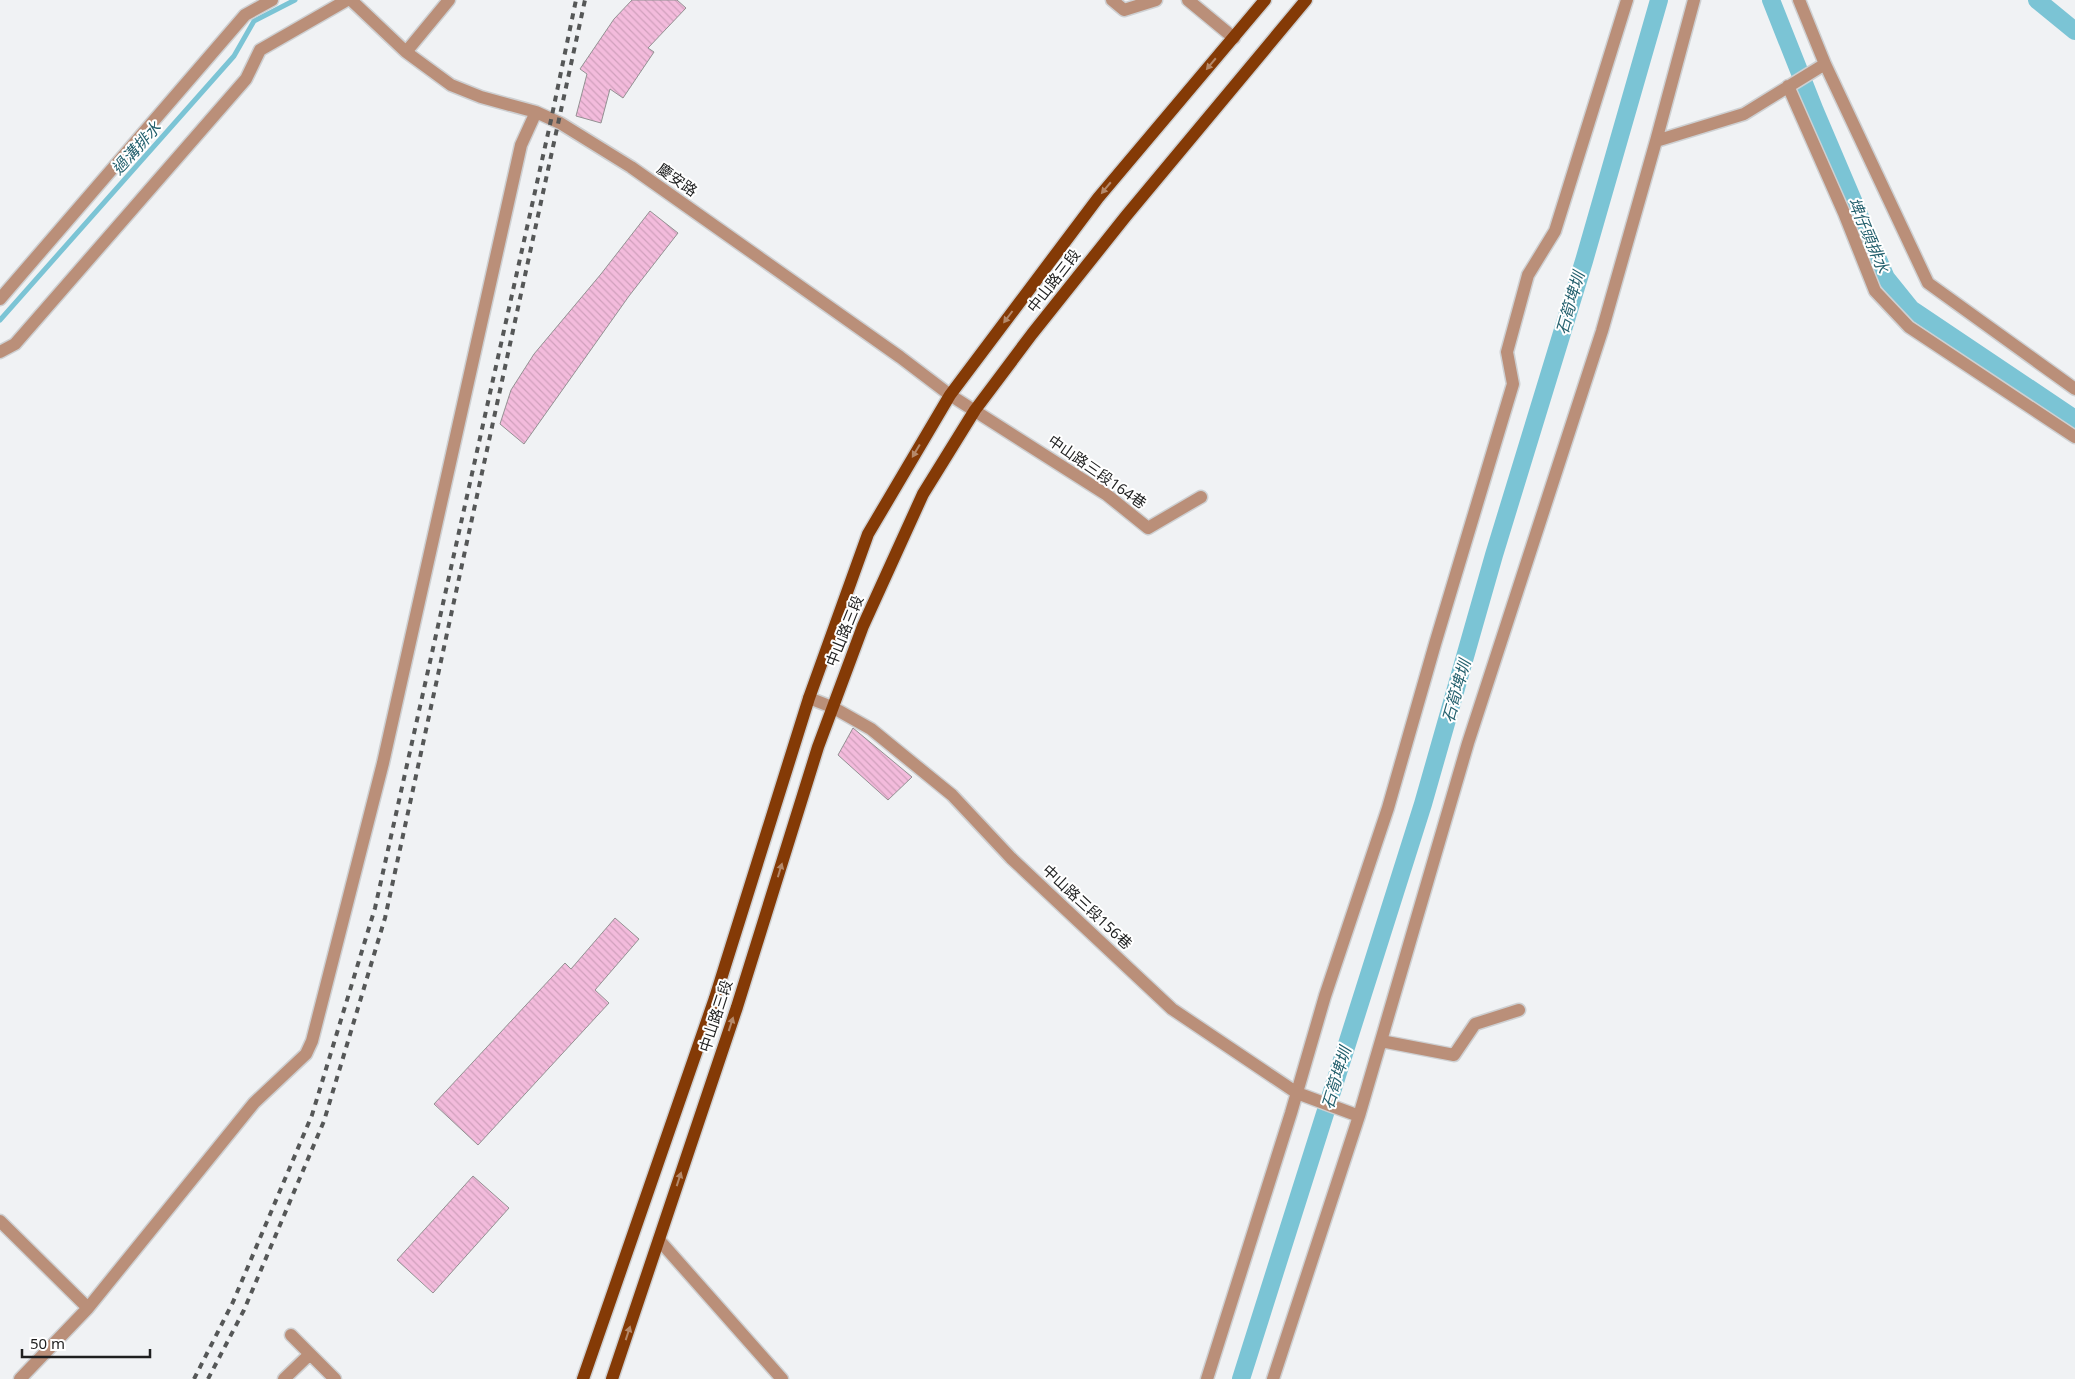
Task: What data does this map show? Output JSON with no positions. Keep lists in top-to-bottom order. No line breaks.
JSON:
{"streets":{"main road":["中山路三段"],"street":["慶安路","中山路三段164巷","中山路三段156巷"]},"crossings":[["慶安路","中山路三段"],["慶安路","中山路三段164巷"],["中山路三段","中山路三段164巷"],["中山路三段","中山路三段156巷"]],"water":["過溝排水","埤仔頭排水","石筍埤圳"],"scale_bar":"50 m"}
